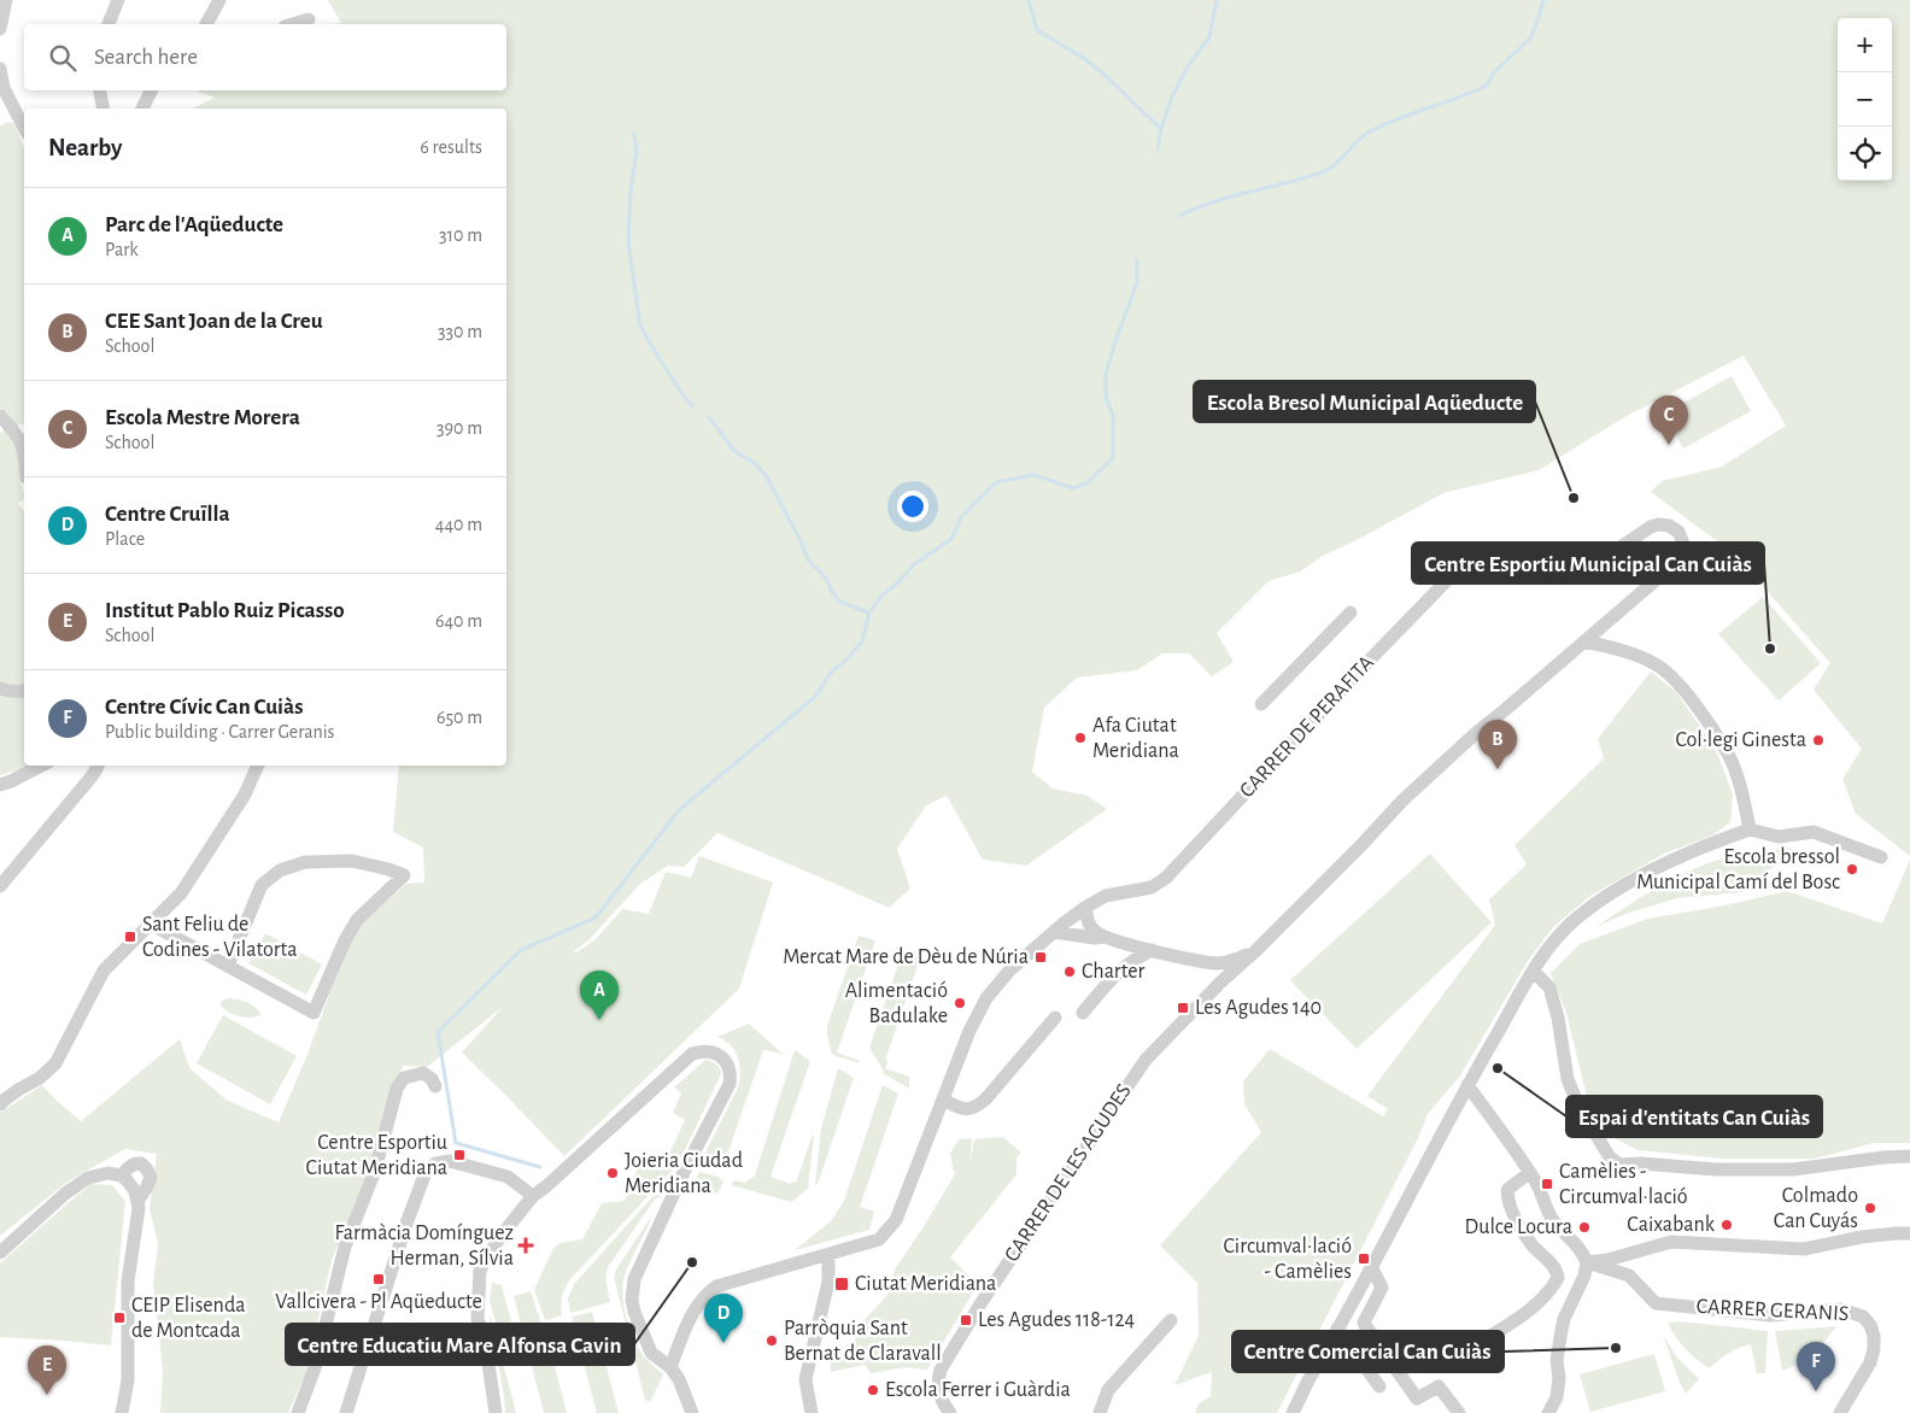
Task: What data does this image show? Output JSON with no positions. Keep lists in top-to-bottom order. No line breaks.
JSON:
{"streets":{"street":["CARRER DE PERAFITA","CARRER DE LES AGUDES","CARRER GERANIS"]},"crossings":[["CARRER DE PERAFITA","CARRER DE LES AGUDES"]],"places":{"other":["Escola Bresol Municipal Aqüeducte","Centre Esportiu Municipal Can Cuiàs","Afa Ciutat Meridiana","Col·legi Ginesta","Escola bressol Municipal Camí del Bosc","Charter","Alimentació Badulake","Espai d'entitats Can Cuiàs","Joieria Ciudad Meridiana","Colmado Can Cuyás","Caixabank","Dulce Locura","Centre Educatiu Mare Alfonsa Cavin","Parròquia Sant Bernat de Claravall","Centre Comercial Can Cuiàs","Escola Ferrer i Guàrdia"],"transit":["Sant Feliu de Codines - Vilatorta","Mercat Mare de Dèu de Núria","Les Agudes 140","Centre Esportiu Ciutat Meridiana","Camèlies - Circumval·lació","Circumval·lació - Camèlies","Vallcivera - Pl Aqüeducte","Ciutat Meridiana","CEIP Elisenda de Montcada","Les Agudes 118-124"],"health":["Farmàcia Domínguez Herman, Sílvia"]},"page":{"map_buttons":["+","−"],"search":"Search here","heading":["Nearby","6 results"],"list":[{"mark":"A","name":"Parc de l'Aqüeducte","note":"Park","value":"310 m"},{"mark":"B","name":"CEE Sant Joan de la Creu","note":"School","value":"330 m"},{"mark":"C","name":"Escola Mestre Morera","note":"School","value":"390 m"},{"mark":"D","name":"Centre Cruïlla","note":"Place","value":"440 m"},{"mark":"E","name":"Institut Pablo Ruiz Picasso","note":"School","value":"640 m"},{"mark":"F","name":"Centre Cívic Can Cuiàs","note":"Public building · Carrer Geranis","value":"650 m"}],"pins":["C","B","A","D","F","E"]}}
